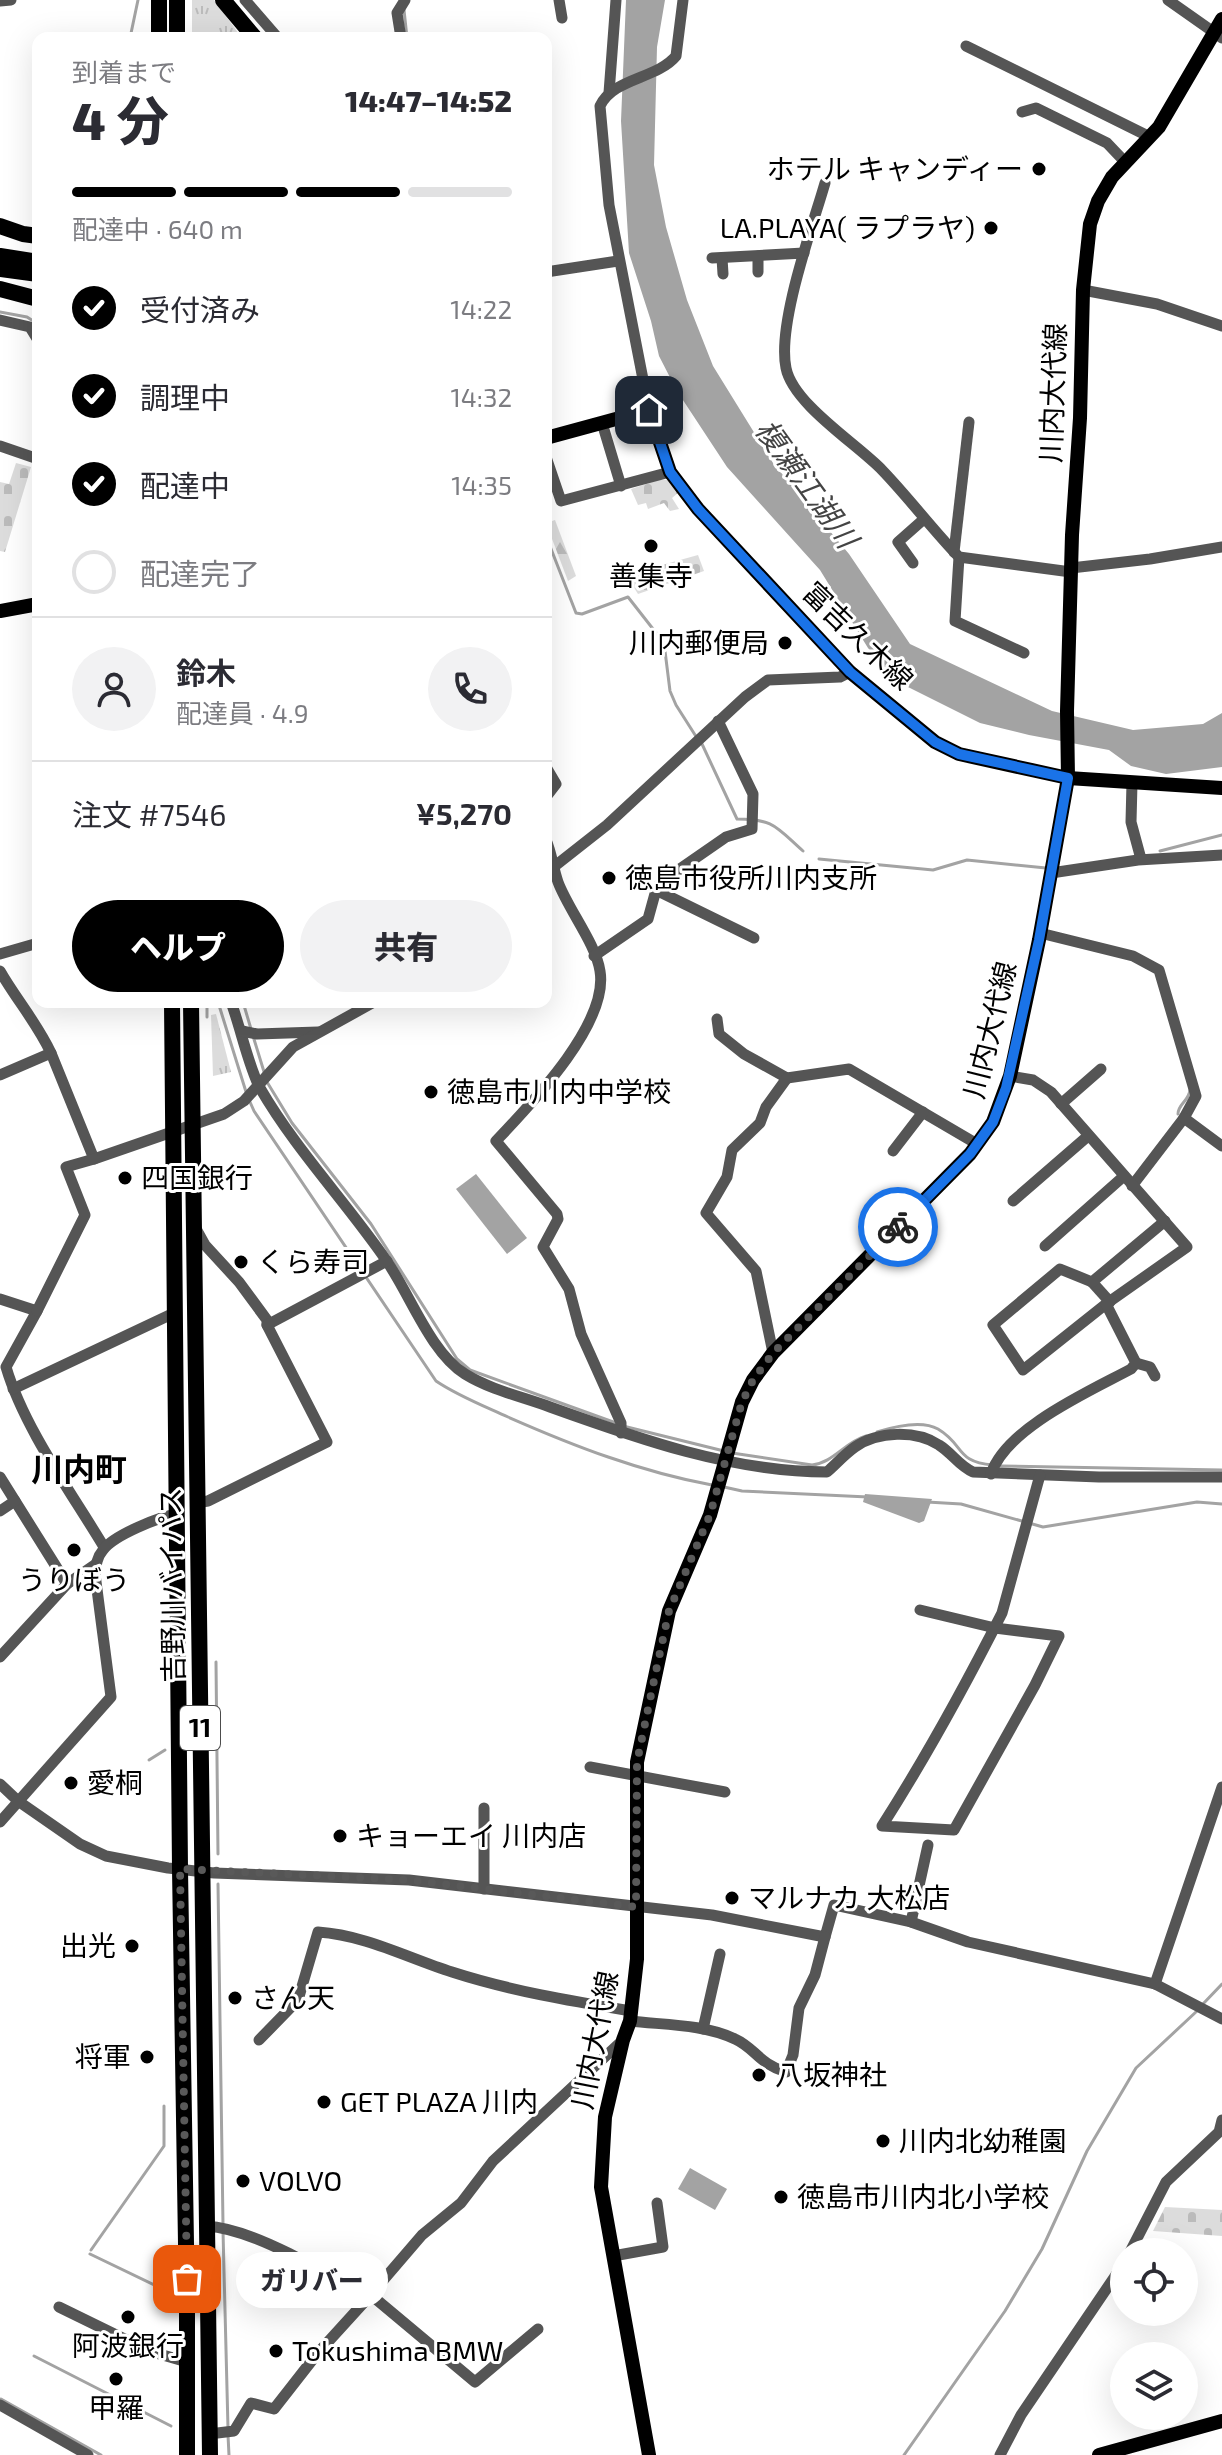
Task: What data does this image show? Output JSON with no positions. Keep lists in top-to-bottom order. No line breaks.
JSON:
{"streets":{"highway":["吉野川バイパス","11"],"main road":["川内大代線","富吉久木線"]},"crossings":[["川内大代線","富吉久木線"]],"districts":["川内町"],"water":["榎瀬江湖川"],"places":["ホテル キャンディー","LA.PLAYA( ラプラヤ)","善集寺","川内郵便局","徳島市役所川内支所","徳島市川内中学校","四国銀行","くら寿司","うりぼう","愛桐","キョーエイ 川内店","マルナカ 大松店","出光","さん天","将軍","八坂神社","GET PLAZA 川内","川内北幼稚園","VOLVO","徳島市川内北小学校","ガリバー","阿波銀行","Tokushima BMW","甲羅"],"page":{"heading":["4 分","到着まで","14:47–14:52"],"panel":["鈴木","配達員 · 4.9","注文 #7546","¥5,270"],"bar":"配達中 · 640 m","list":[["受付済み","14:22"],["調理中","14:32"],["配達中","14:35"],"配達完了"],"buttons":["ヘルプ","共有"],"bubble":"ガリバー"}}
